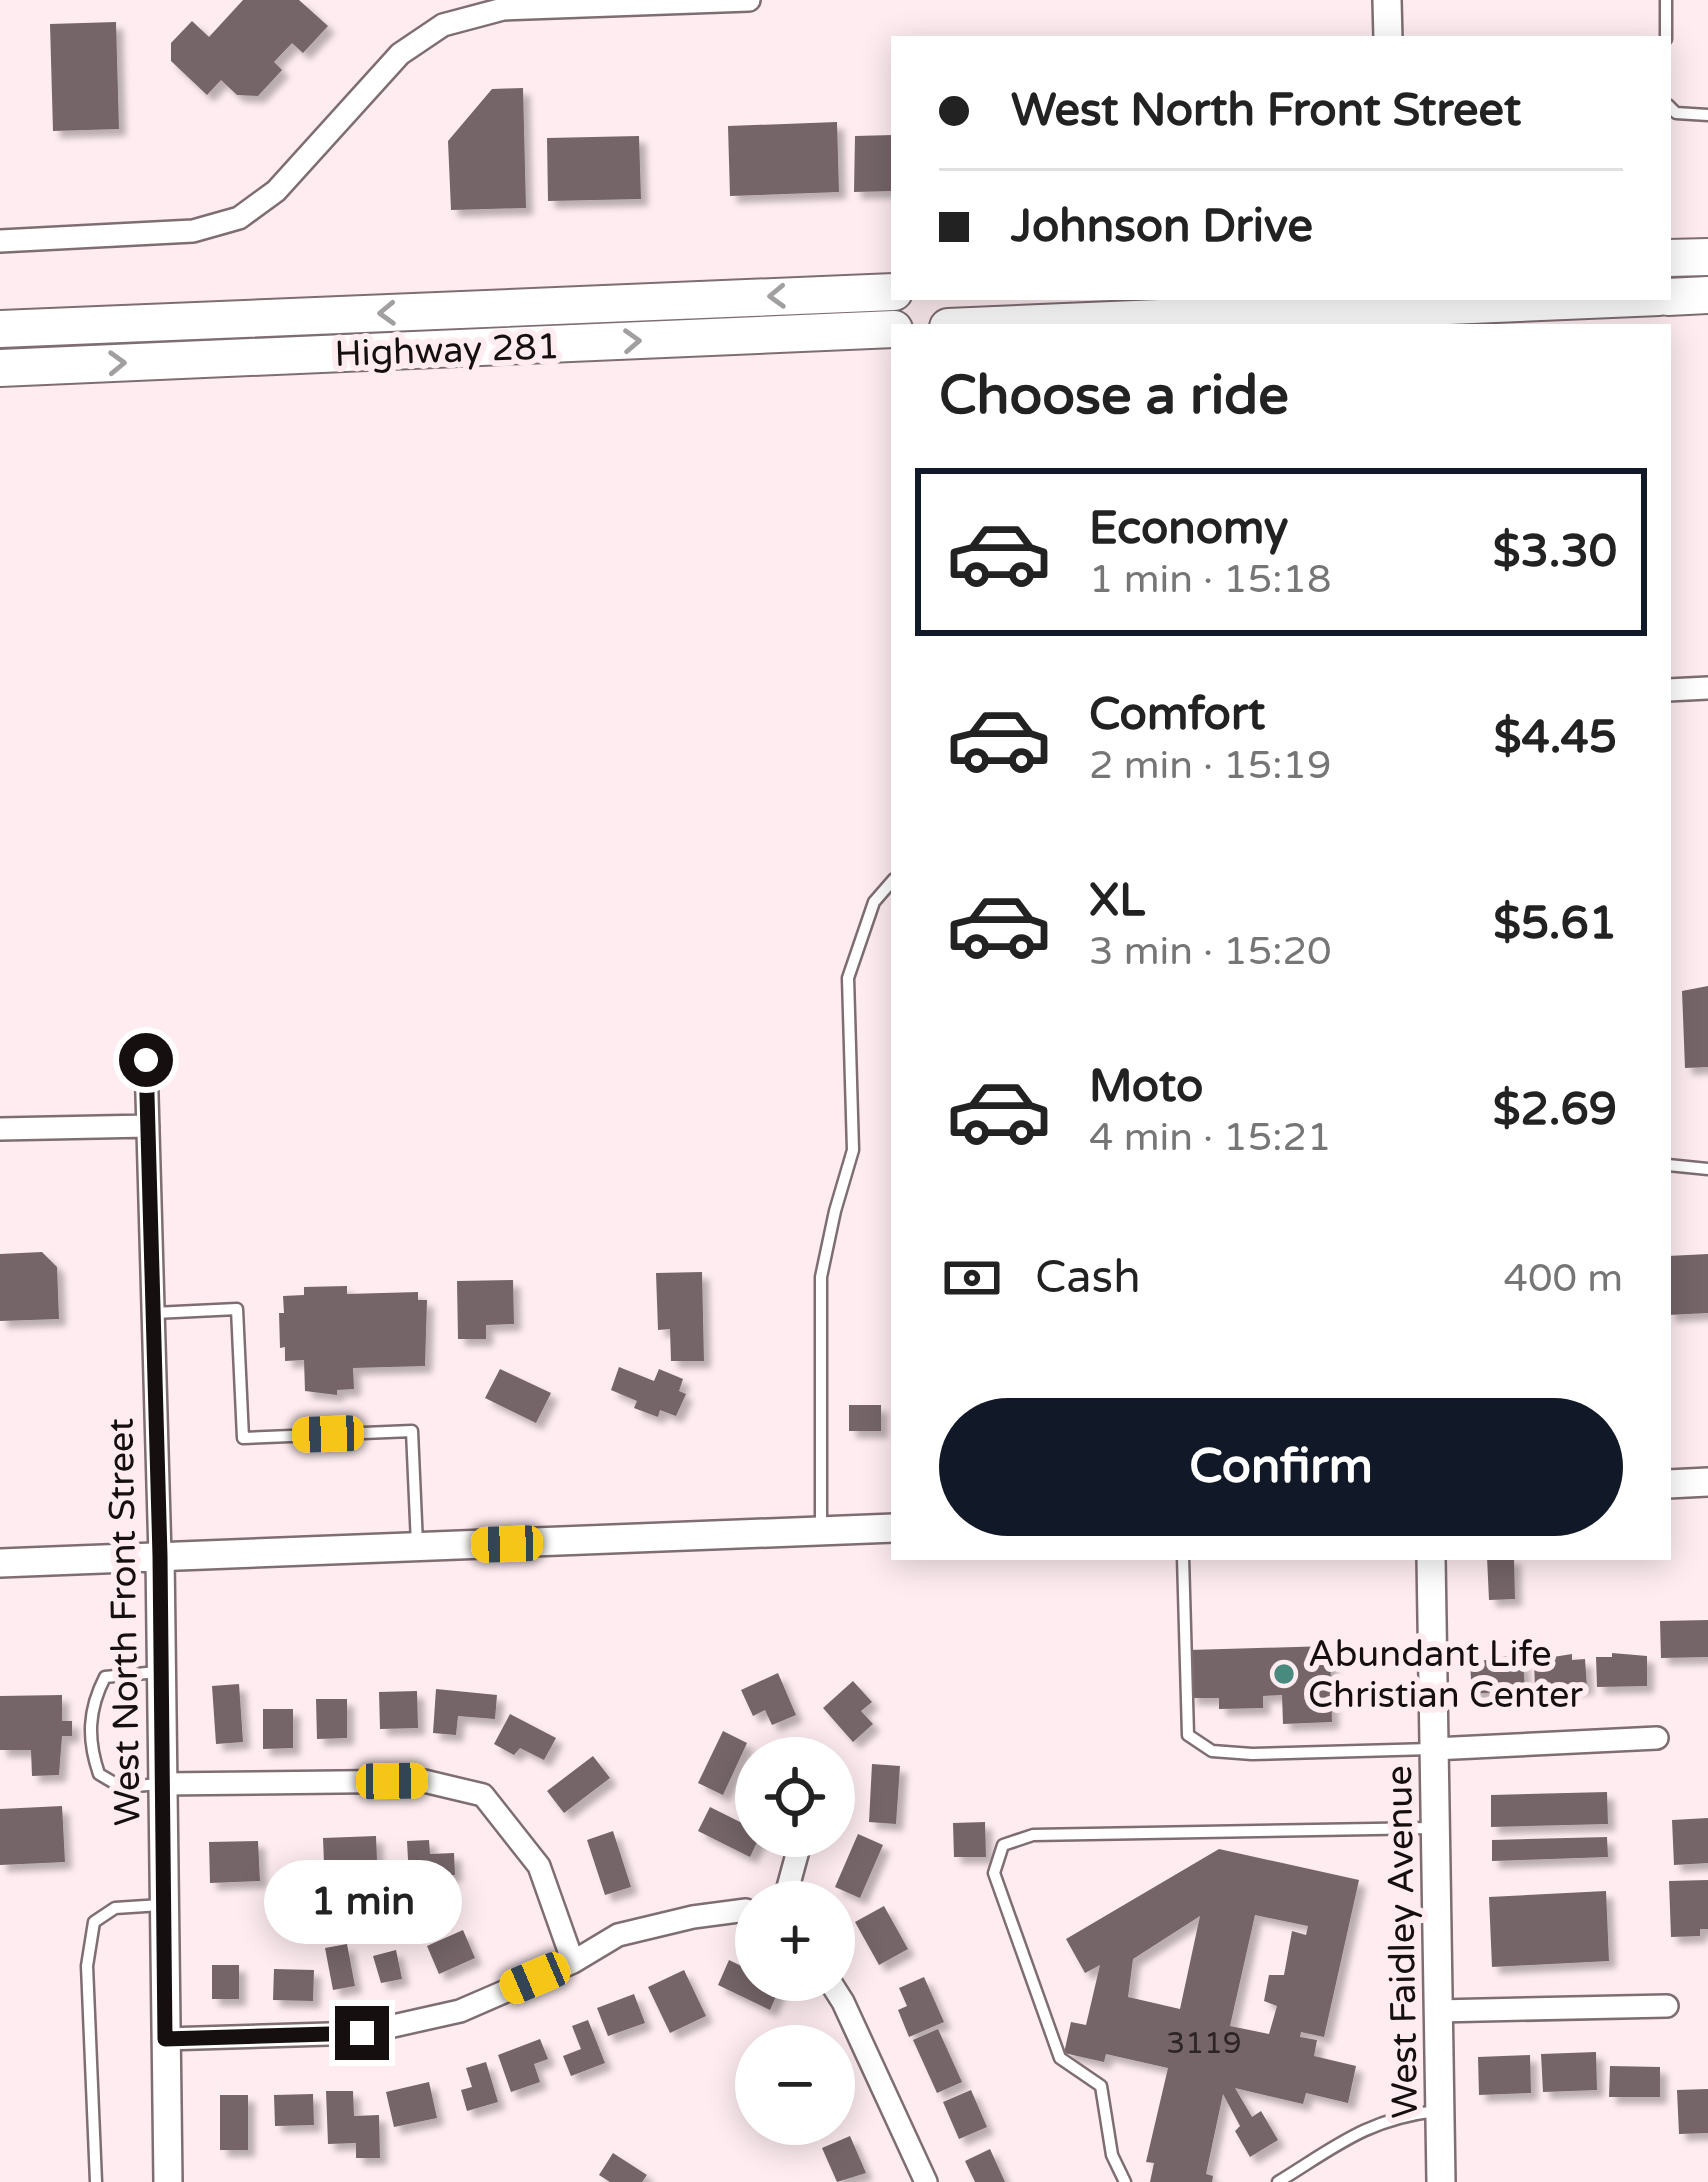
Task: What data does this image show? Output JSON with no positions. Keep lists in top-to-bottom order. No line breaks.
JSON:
{"streets":{"highway":["Highway 281"],"street":["West North Front Street","West Faidley Avenue"]},"places":["Abundant Life Christian Center"],"house_numbers":["3119"],"page":{"banner":["West North Front Street","Johnson Drive"],"heading":"Choose a ride","list":[{"name":"Economy","note":"1 min · 15:18","value":"$3.30"},{"name":"Comfort","note":"2 min · 15:19","value":"$4.45"},{"name":"XL","note":"3 min · 15:20","value":"$5.61"},{"name":"Moto","note":"4 min · 15:21","value":"$2.69"}],"pay":["Cash","400 m"],"buttons":"Confirm","map_buttons":["+","−"],"bubble":"1 min"}}
